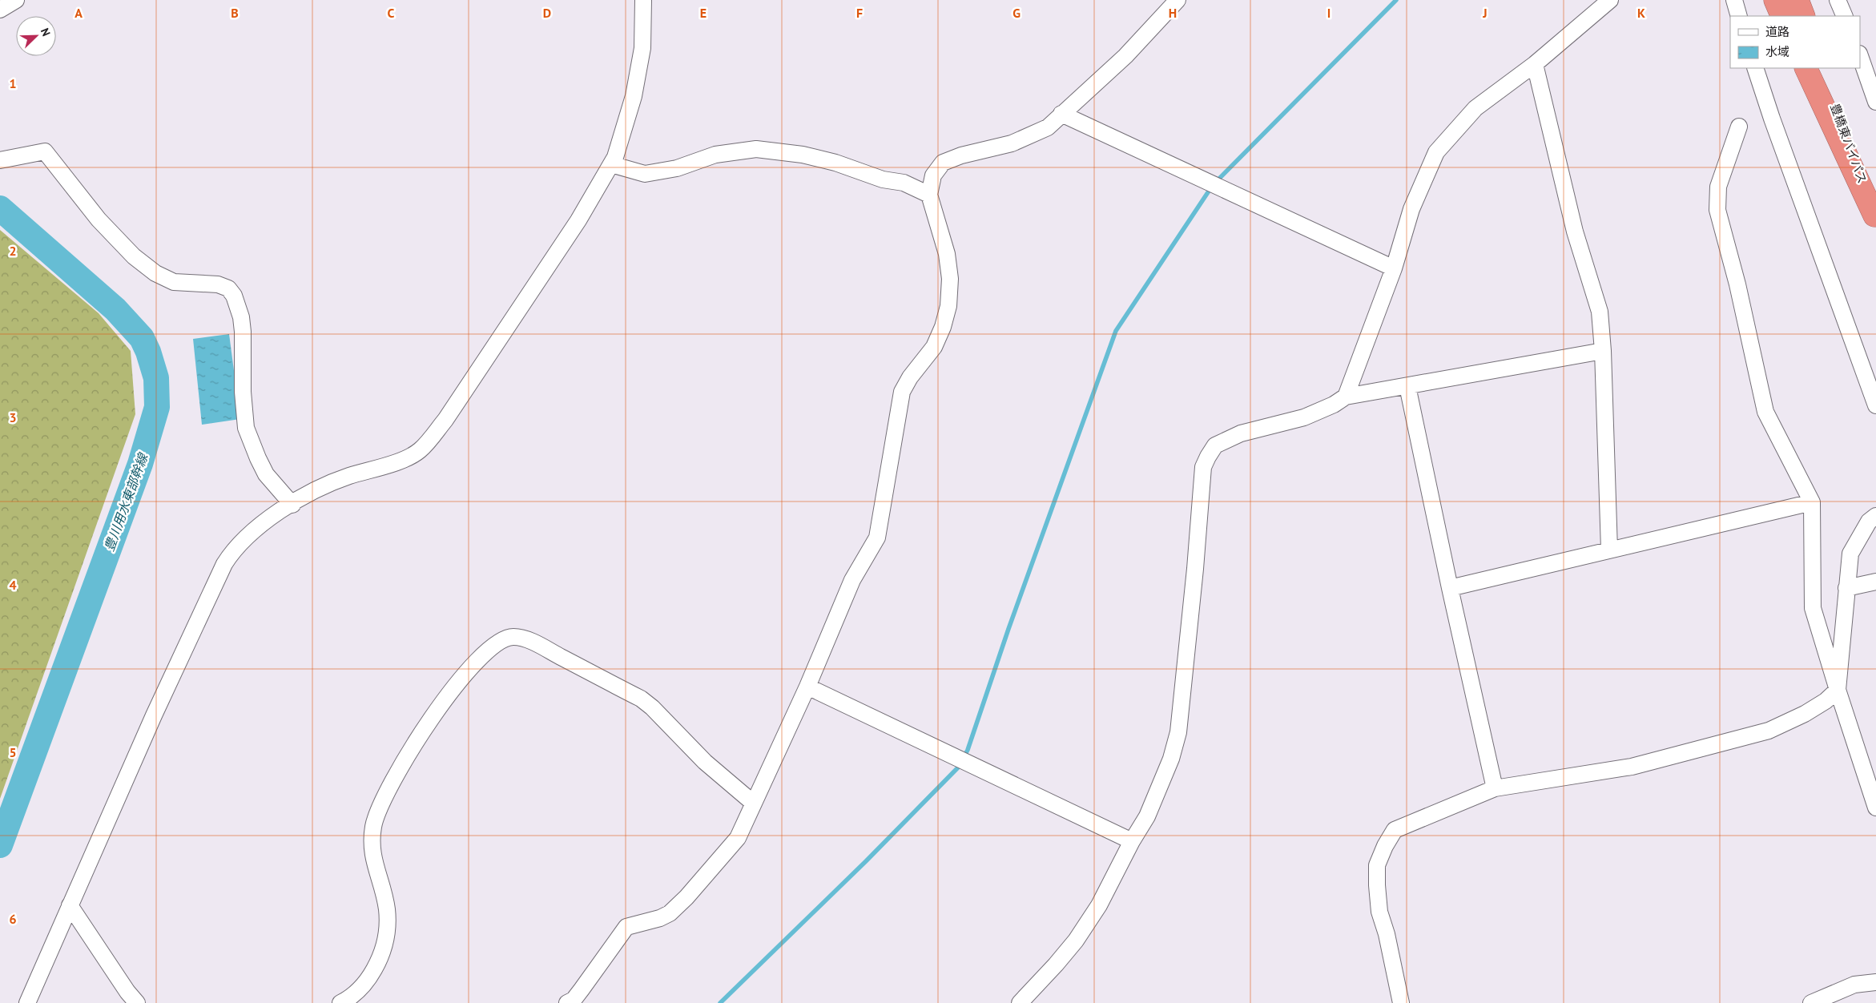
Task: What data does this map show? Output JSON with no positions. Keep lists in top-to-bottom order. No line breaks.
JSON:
{"streets":{"highway":["豊橋東バイパス"]},"water":["豊川用水東部幹線"],"legend":["道路","水域"],"north":"top right","grid":{"columns":["A","B","C","D","E","F","G","H","I","J","K"],"rows":["1","2","3","4","5","6"]}}
